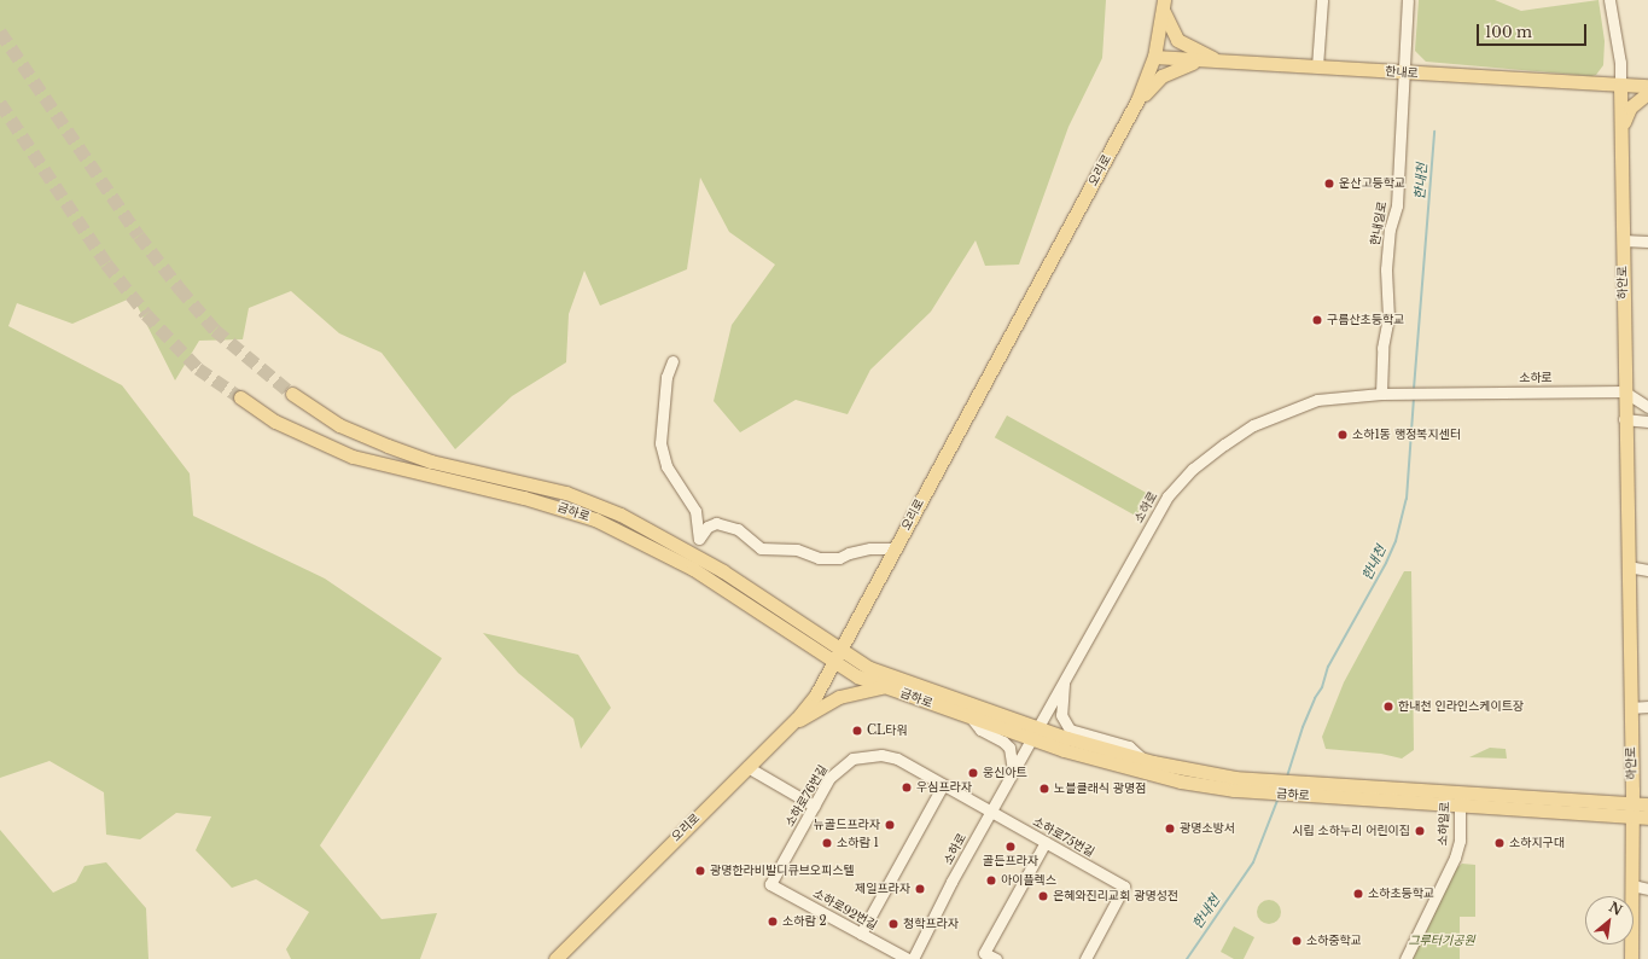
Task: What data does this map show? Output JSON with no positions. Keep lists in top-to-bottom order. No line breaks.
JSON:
{"streets":{"main road":["한내로","오리로","하안로","금하로"],"street":["한내일로","소하로","소하로76번길","소하일로","소하로75번길","소하로92번길"]},"crossings":[["한내로","오리로"],["한내로","한내일로"],["한내로","하안로"],["오리로","금하로"],["한내일로","소하로"],["하안로","소하로"],["하안로","금하로"],["소하로","금하로"],["소하로","소하로76번길"],["소하로","소하로75번길"],["금하로","소하일로"],["소하로76번길","소하로75번길"],["소하로76번길","소하로92번길"]],"water":["한내천"],"parks":["그루터기공원"],"places":["운산고등학교","구름산초등학교","소하1동 행정복지센터","한내천 인라인스케이트장","CL타워","웅신아트","우심프라자","노블클래식 광명점","뉴골드프라자","광명소방서","시립 소하누리 어린이집","소하람 1","소하지구대","골든프라자","광명한라비발디큐브오피스텔","아이플렉스","제일프라자","소하초등학교","은혜와진리교회 광명성전","소하람 2","청학프라자","소하중학교"],"scale_bar":"100 m","north":"top right"}
